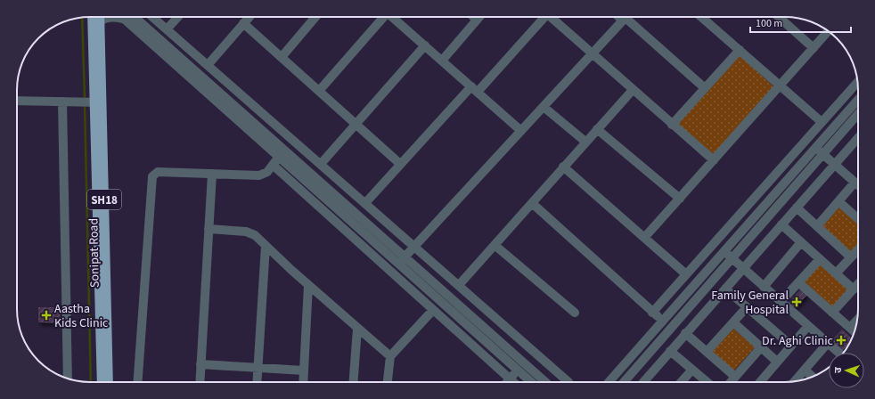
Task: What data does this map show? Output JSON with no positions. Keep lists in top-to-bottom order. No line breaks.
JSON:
{"streets":{"main road":["SH18","Sonipat Road"]},"places":{"health":["Family General Hospital","Aastha Kids Clinic","Dr. Aghi Clinic"]},"scale_bar":"100 m","north":"left"}
